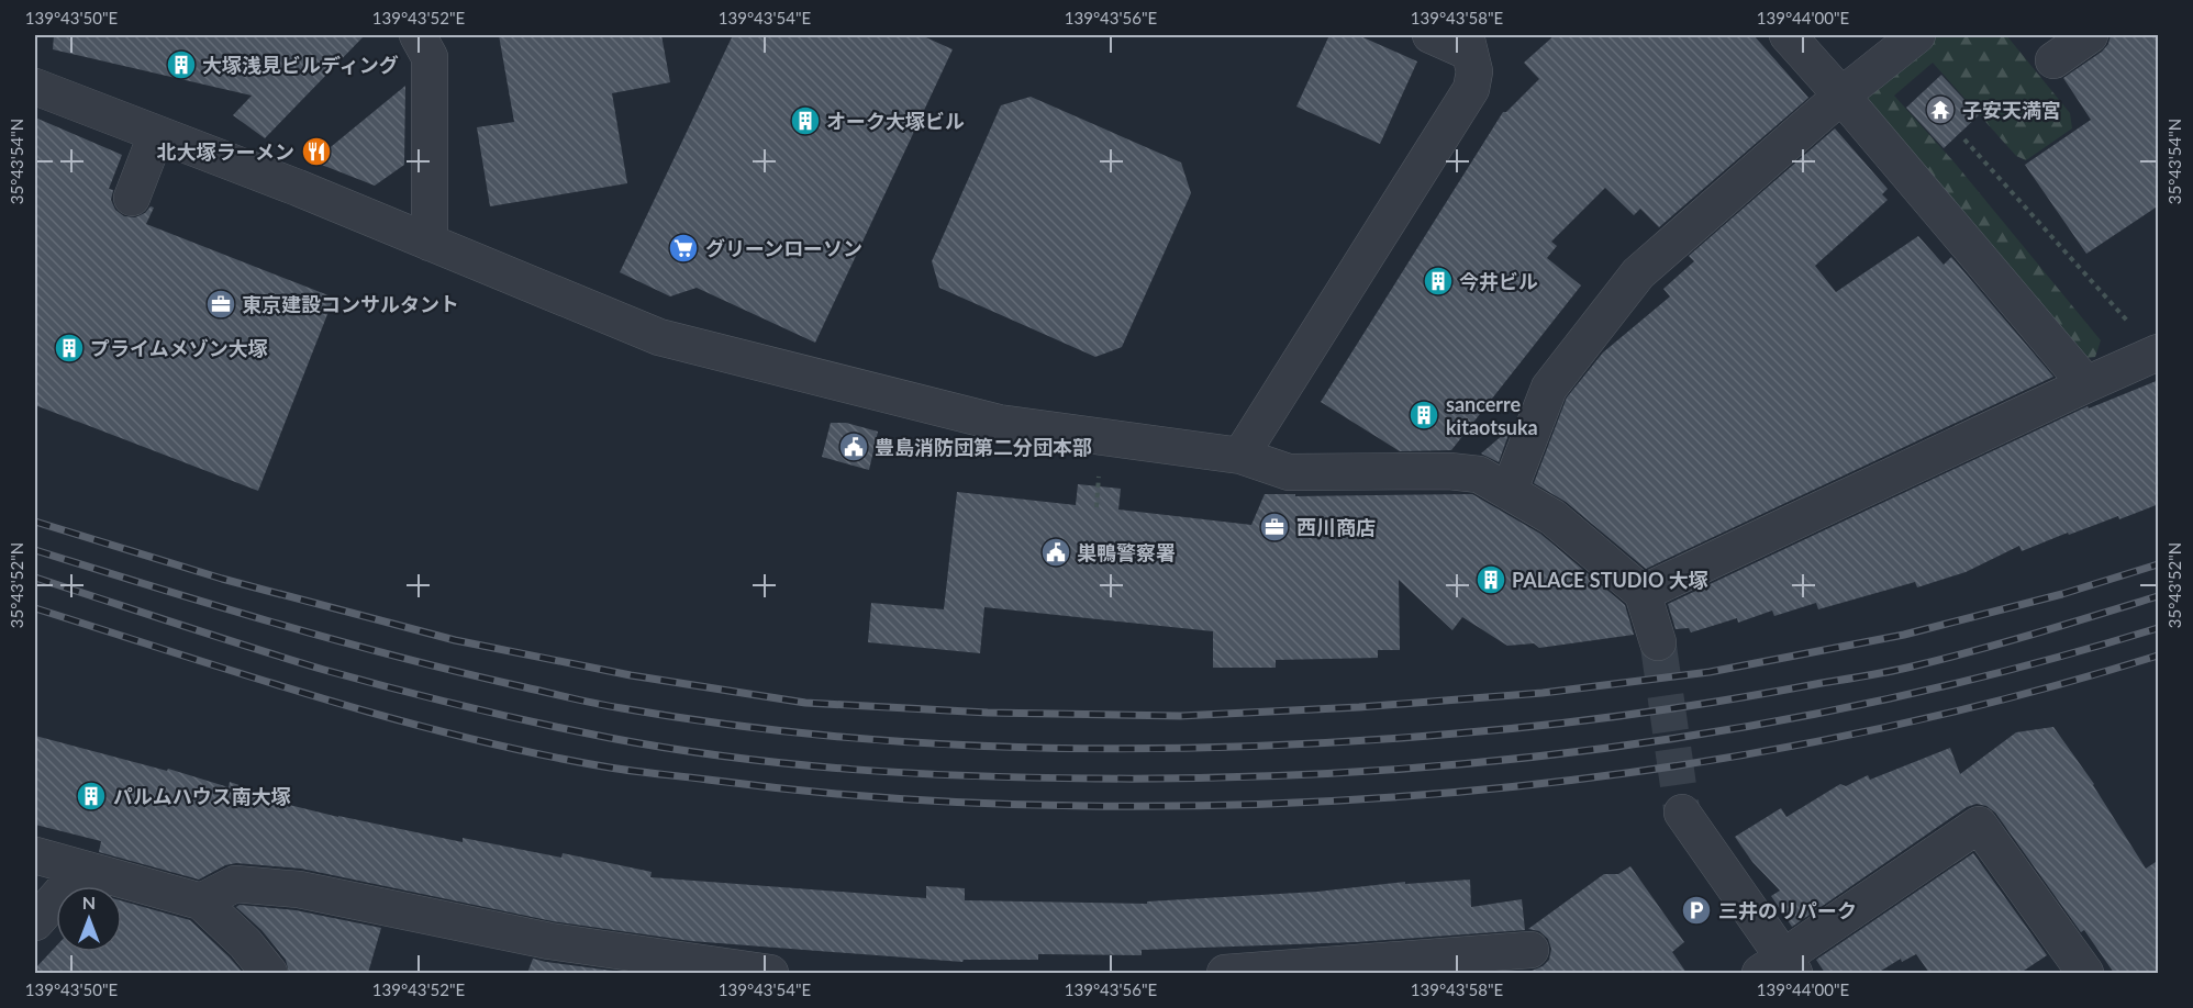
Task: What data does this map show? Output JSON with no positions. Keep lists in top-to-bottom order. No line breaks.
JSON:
{"places":{"building":["大塚浅見ビルディング","オーク大塚ビル","今井ビル","プライムメゾン大塚","sancerre kitaotsuka","PALACE STUDIO 大塚","パルムハウス南大塚"],"temple":["子安天満宮"],"restaurant":["北大塚ラーメン"],"supermarket":["グリーンローソン"],"office":["東京建設コンサルタント","西川商店"],"public building":["豊島消防団第二分団本部","巣鴨警察署"],"parking":["三井のリパーク"]},"north":"top","coordinates":["139°43'50\"E","139°43'52\"E","139°43'54\"E","139°43'56\"E","139°43'58\"E","139°44'00\"E","35°43'54\"N","35°43'52\"N"]}
